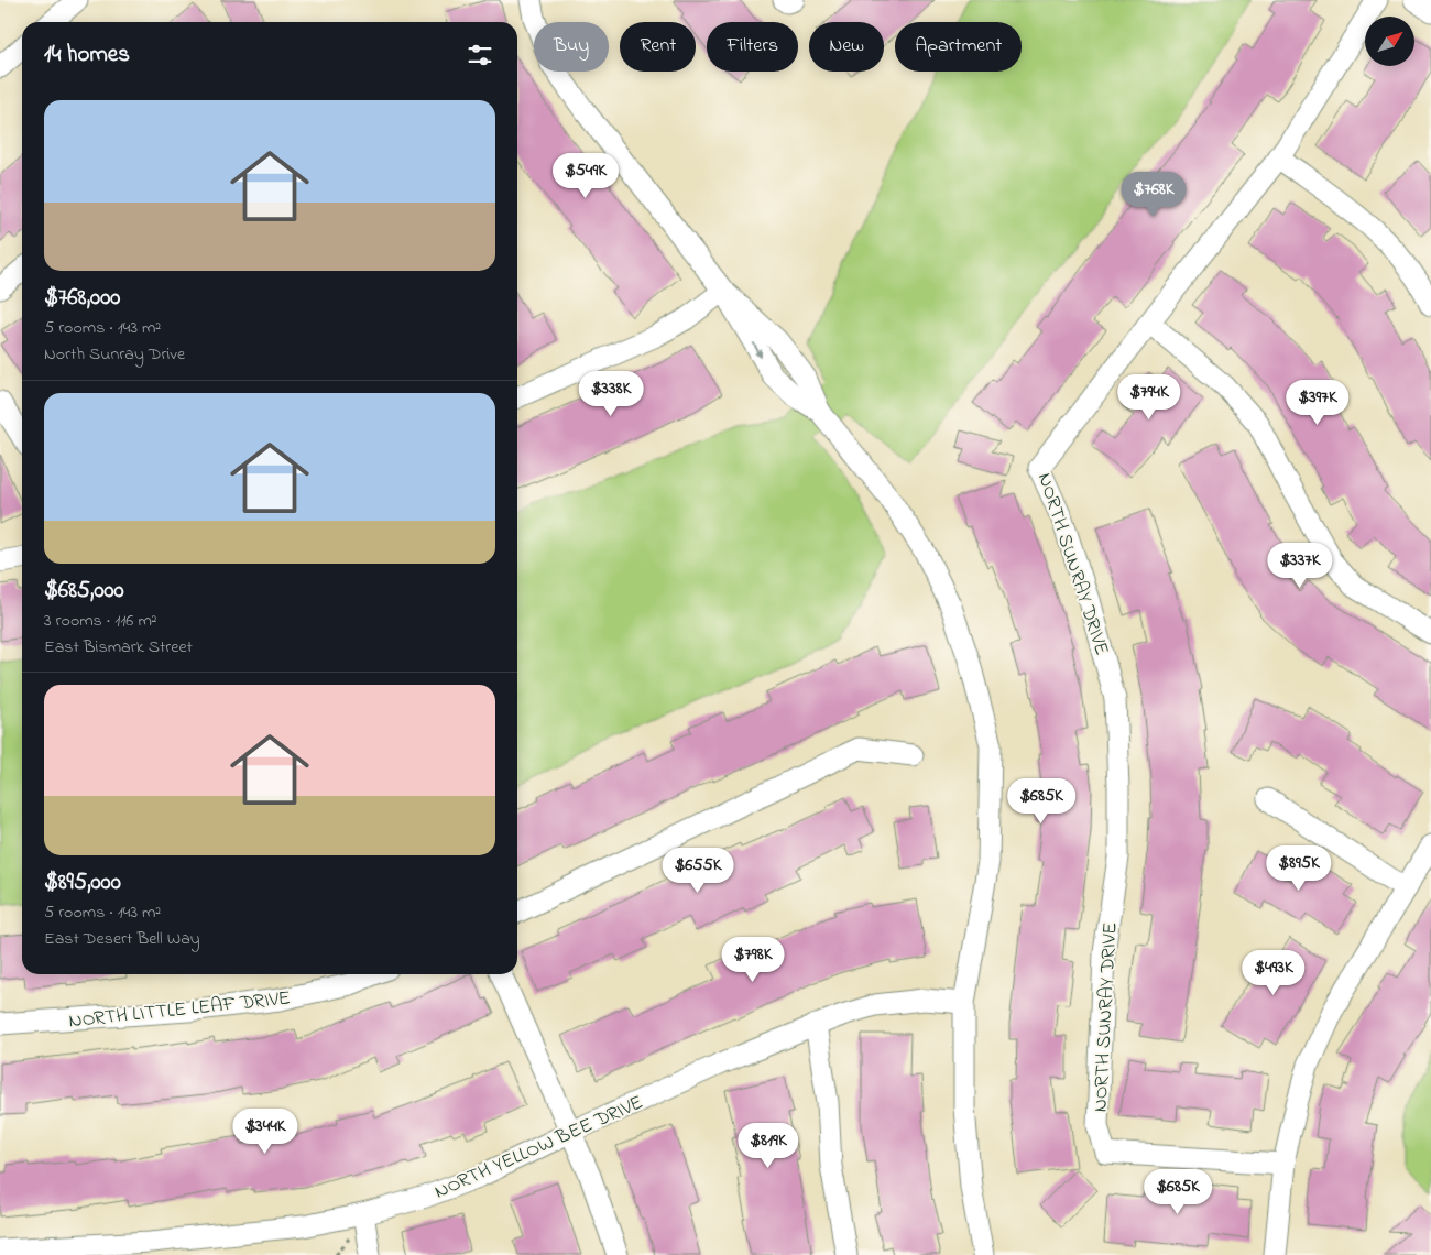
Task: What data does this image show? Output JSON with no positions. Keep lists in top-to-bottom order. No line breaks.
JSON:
{"streets":{"street":["NORTH SUNRAY DRIVE","NORTH LITTLE LEAF DRIVE","NORTH YELLOW BEE DRIVE"]},"north":"top right","page":{"chip":["Buy","Rent","Filters","New","Apartment"],"heading":"14 homes","list":[{"name":"$768,000","note":"5 rooms · 143 m² · North Sunray Drive"},{"name":"$685,000","note":"3 rooms · 116 m² · East Bismark Street"},{"name":"$895,000","note":"5 rooms · 143 m² · East Desert Bell Way"}],"price":["$549K","$768K","$338K","$794K","$397K","$337K","$685K","$895K","$655K","$798K","$493K","$344K","$819K","$685K"]}}
